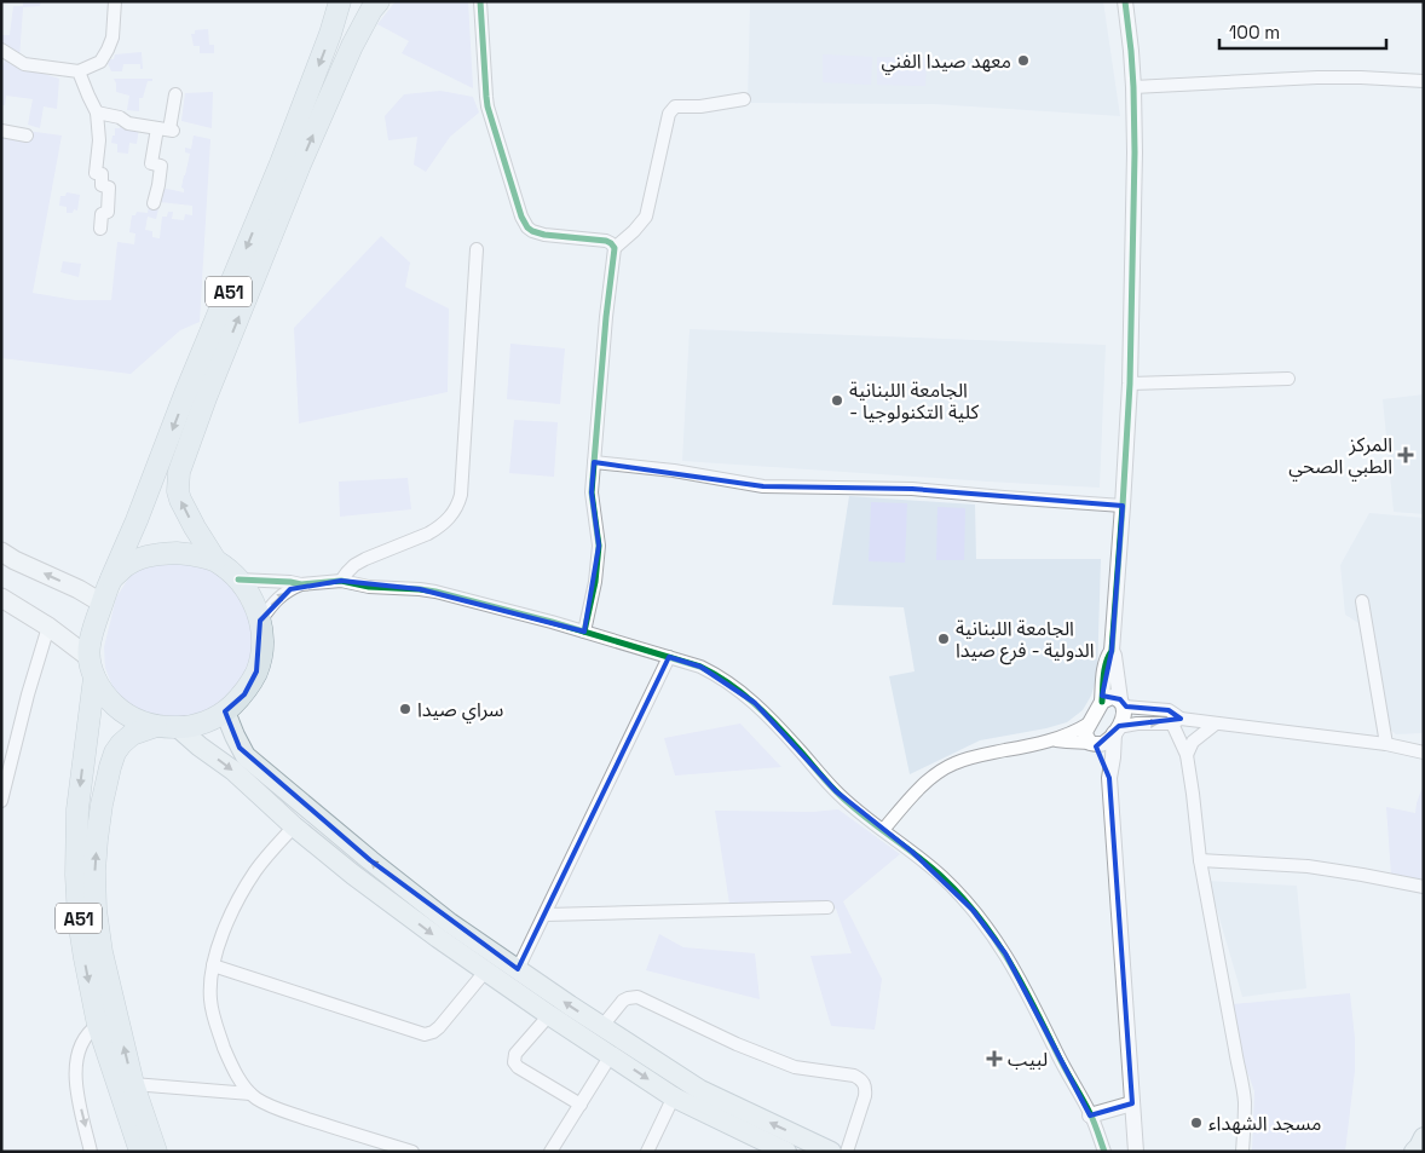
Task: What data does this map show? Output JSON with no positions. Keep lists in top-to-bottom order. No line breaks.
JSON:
{"streets":{"highway":["A51"]},"places":{"other":["معهد صيدا الفني","الجامعة اللبنانية - كلية التكنولوجيا","الجامعة اللبنانية الدولية - فرع صيدا","سراي صيدا","مسجد الشهداء"],"health":["المركز الطبي الصحي","لبيب"]},"scale_bar":"100 m"}
